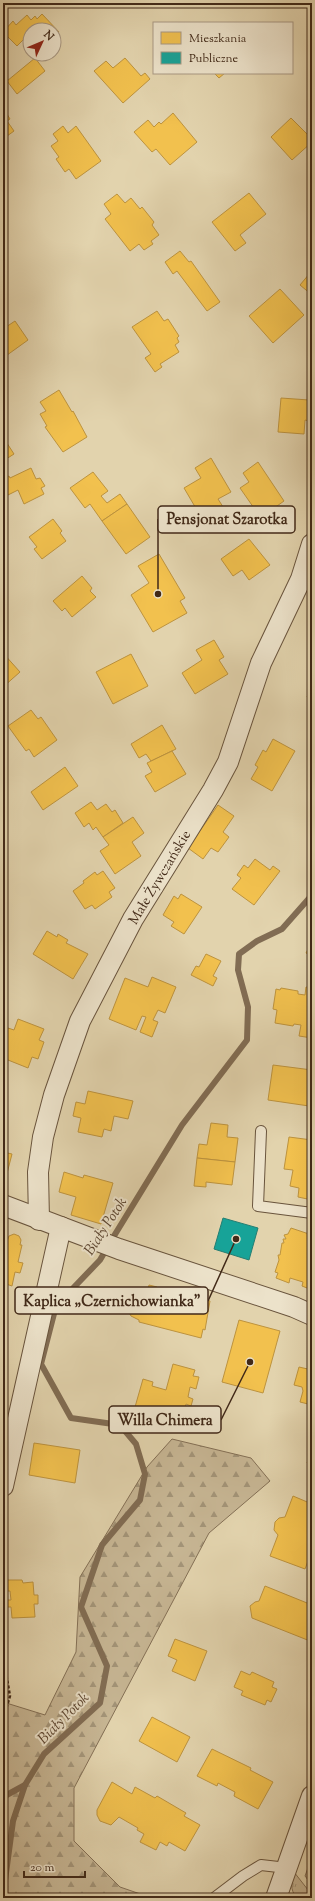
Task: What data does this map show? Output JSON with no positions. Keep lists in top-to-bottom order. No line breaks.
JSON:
{"streets":{"street":["Małe Żywczańskie"]},"water":["Biały Potok"],"places":["Pensjonat Szarotka","Kaplica „Czernichowianka\"","Willa Chimera"],"legend":["Mieszkania","Publiczne"],"scale_bar":"20 m","north":"top right"}
